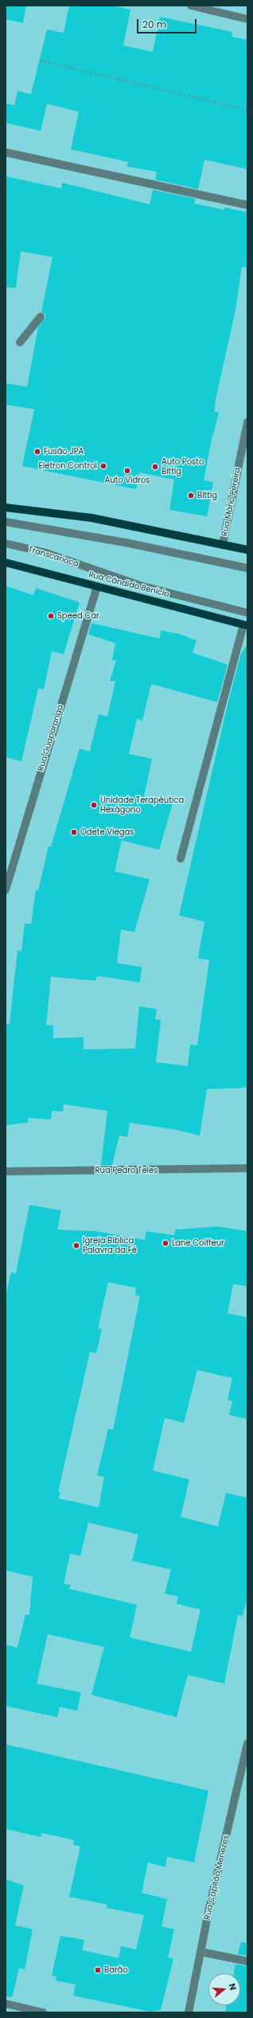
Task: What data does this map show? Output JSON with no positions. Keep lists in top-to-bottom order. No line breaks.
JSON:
{"streets":{"main road":["Rua Cândido Benício"],"street":["Rua Mário Pereira","Transcarioca","Rua Guaporanga","Rua Pedro Teles","Rua Capitão Menezes"]},"crossings":[["Rua Cândido Benício","Rua Guaporanga"]],"places":["Fusão JPA","Eletron Control","Auto Posto Bittig","Auto Vidros","Bittig","Speed Car","Unidade Terapêutica Hexágono","Odete Viegas","Lane Coiffeur","Igreja Bíblica Palavra da Fé","Barão"],"scale_bar":"20 m","north":"right"}
